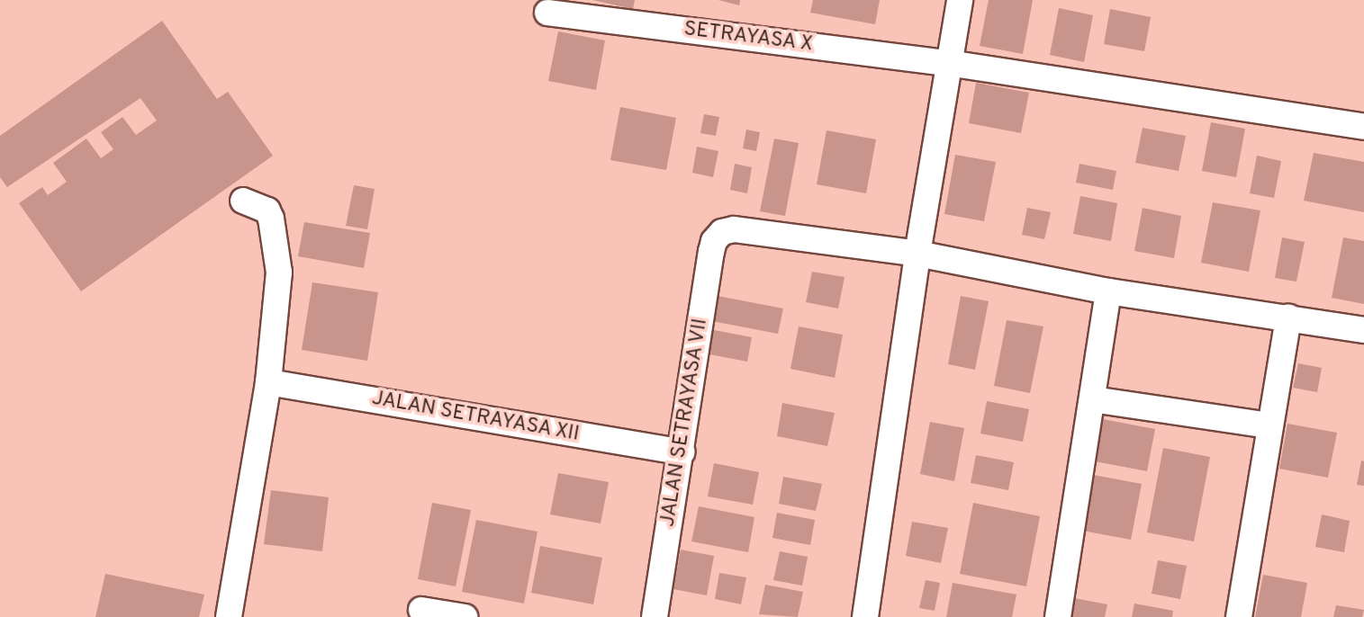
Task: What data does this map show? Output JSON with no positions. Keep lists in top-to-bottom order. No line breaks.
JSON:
{"streets":{"street":["SETRAYASA X","JALAN SETRAYASA XII","JALAN SETRAYASA VII"]},"crossings":[["JALAN SETRAYASA XII","JALAN SETRAYASA VII"]]}
